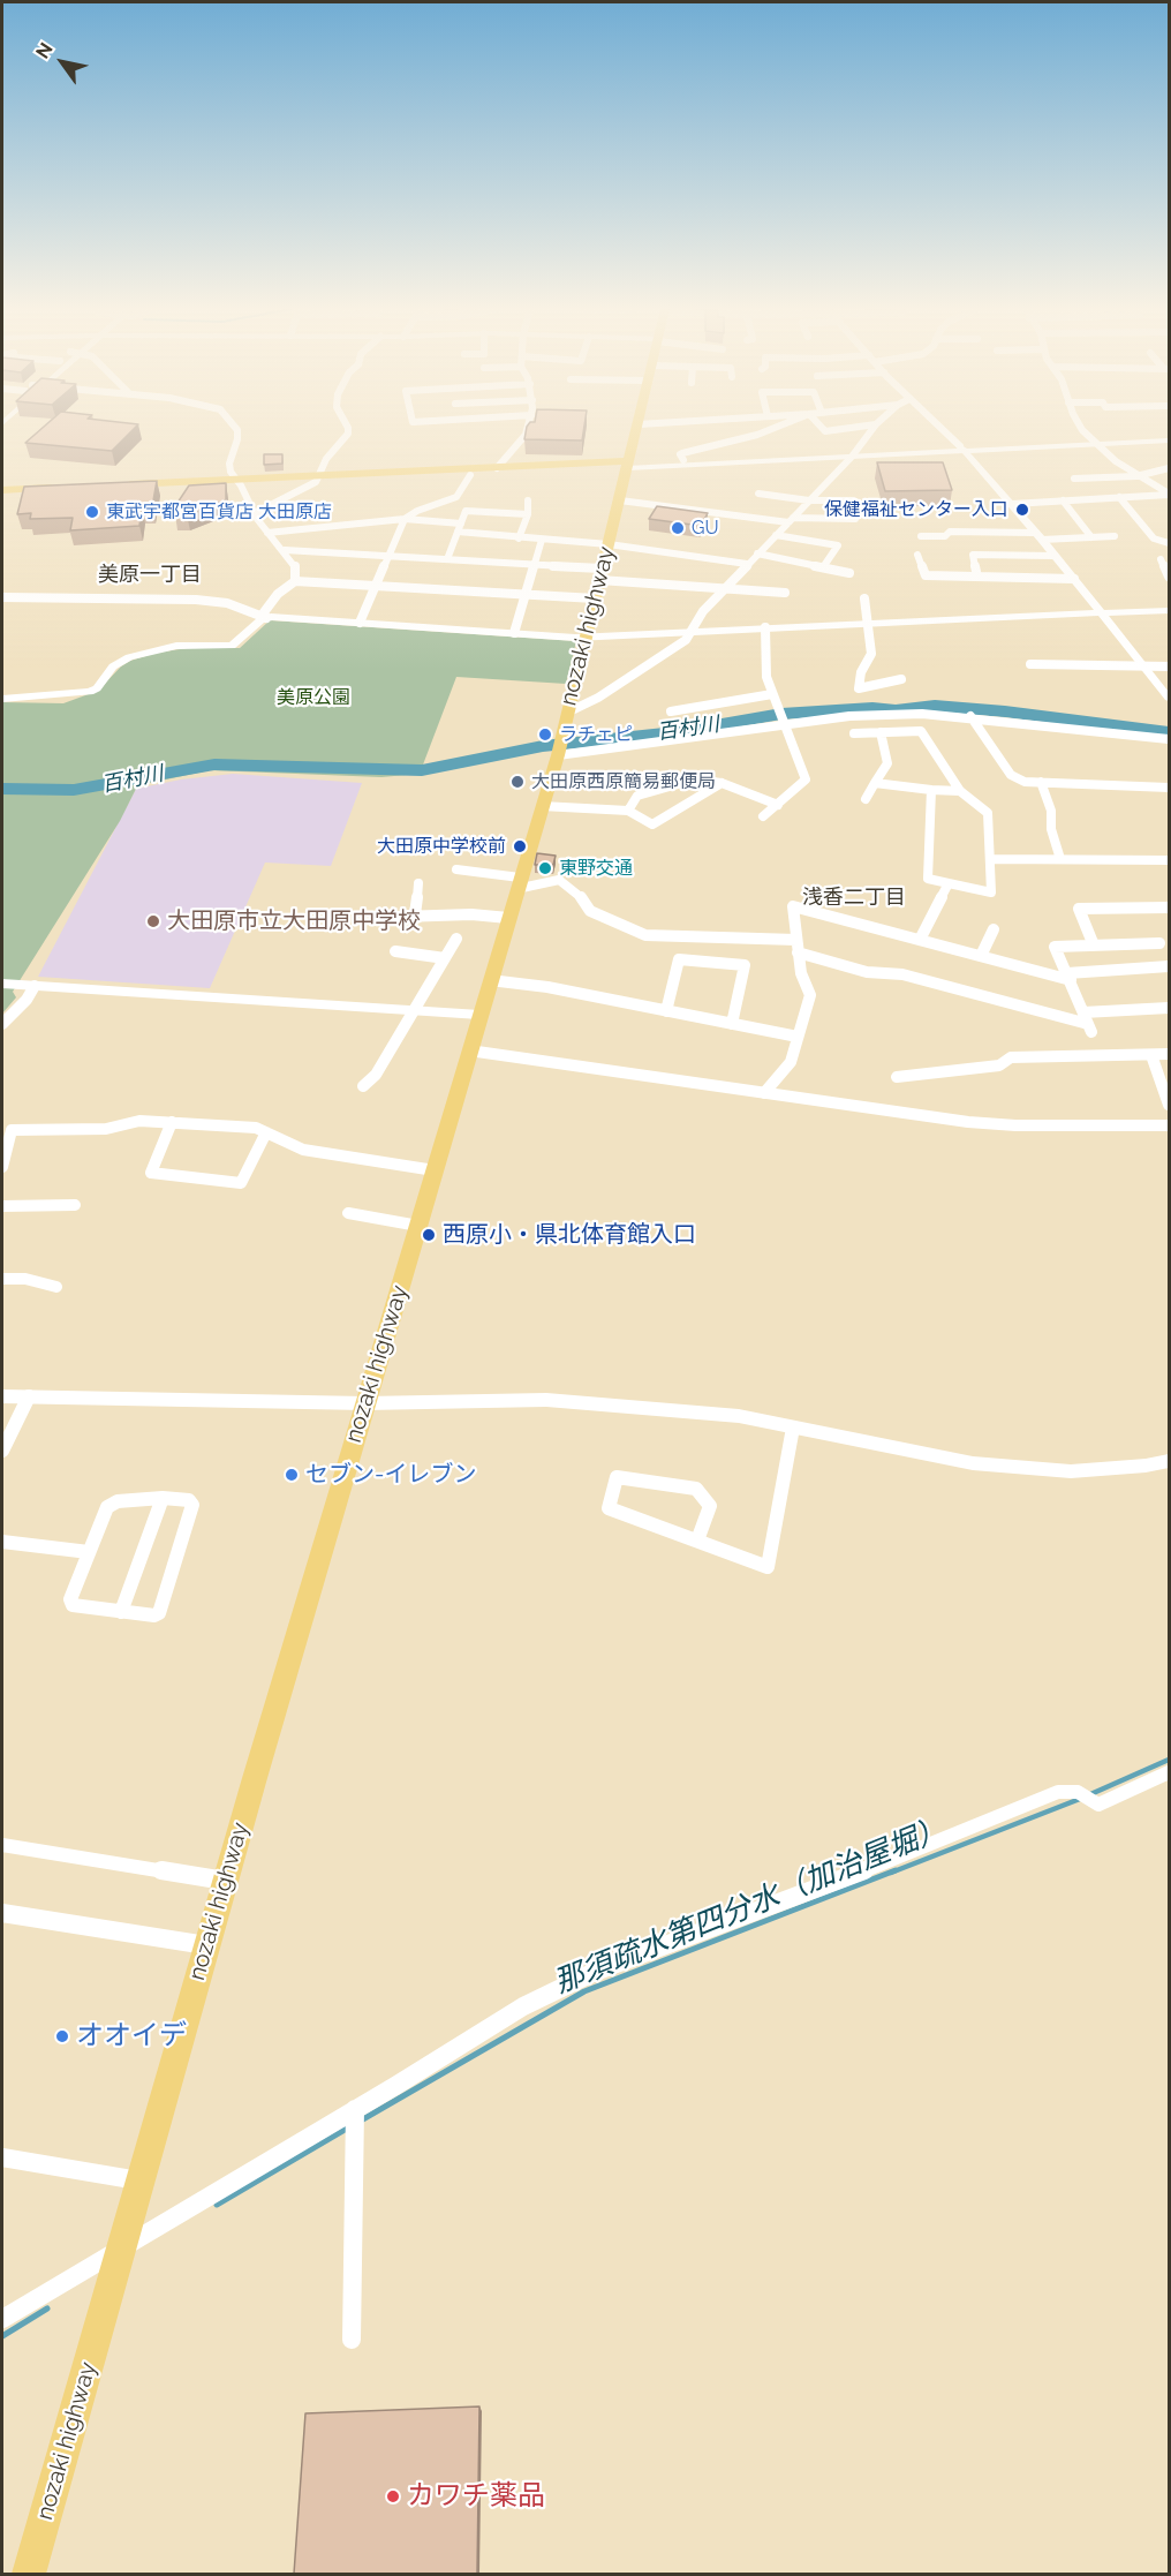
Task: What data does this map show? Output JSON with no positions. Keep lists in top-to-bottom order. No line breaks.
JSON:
{"streets":{"highway":["nozaki highway"]},"districts":["美原一丁目","浅香二丁目"],"water":["百村川","那須疏水第四分水（加治屋堀）"],"parks":["美原公園"],"places":["保健福祉センター入口","東武宇都宮百貨店 大田原店","GU","ラチェピ","大田原西原簡易郵便局","大田原中学校前","東野交通","大田原市立大田原中学校","西原小・県北体育館入口","セブン-イレブン","オオイデ","カワチ薬品"],"north":"top left"}
